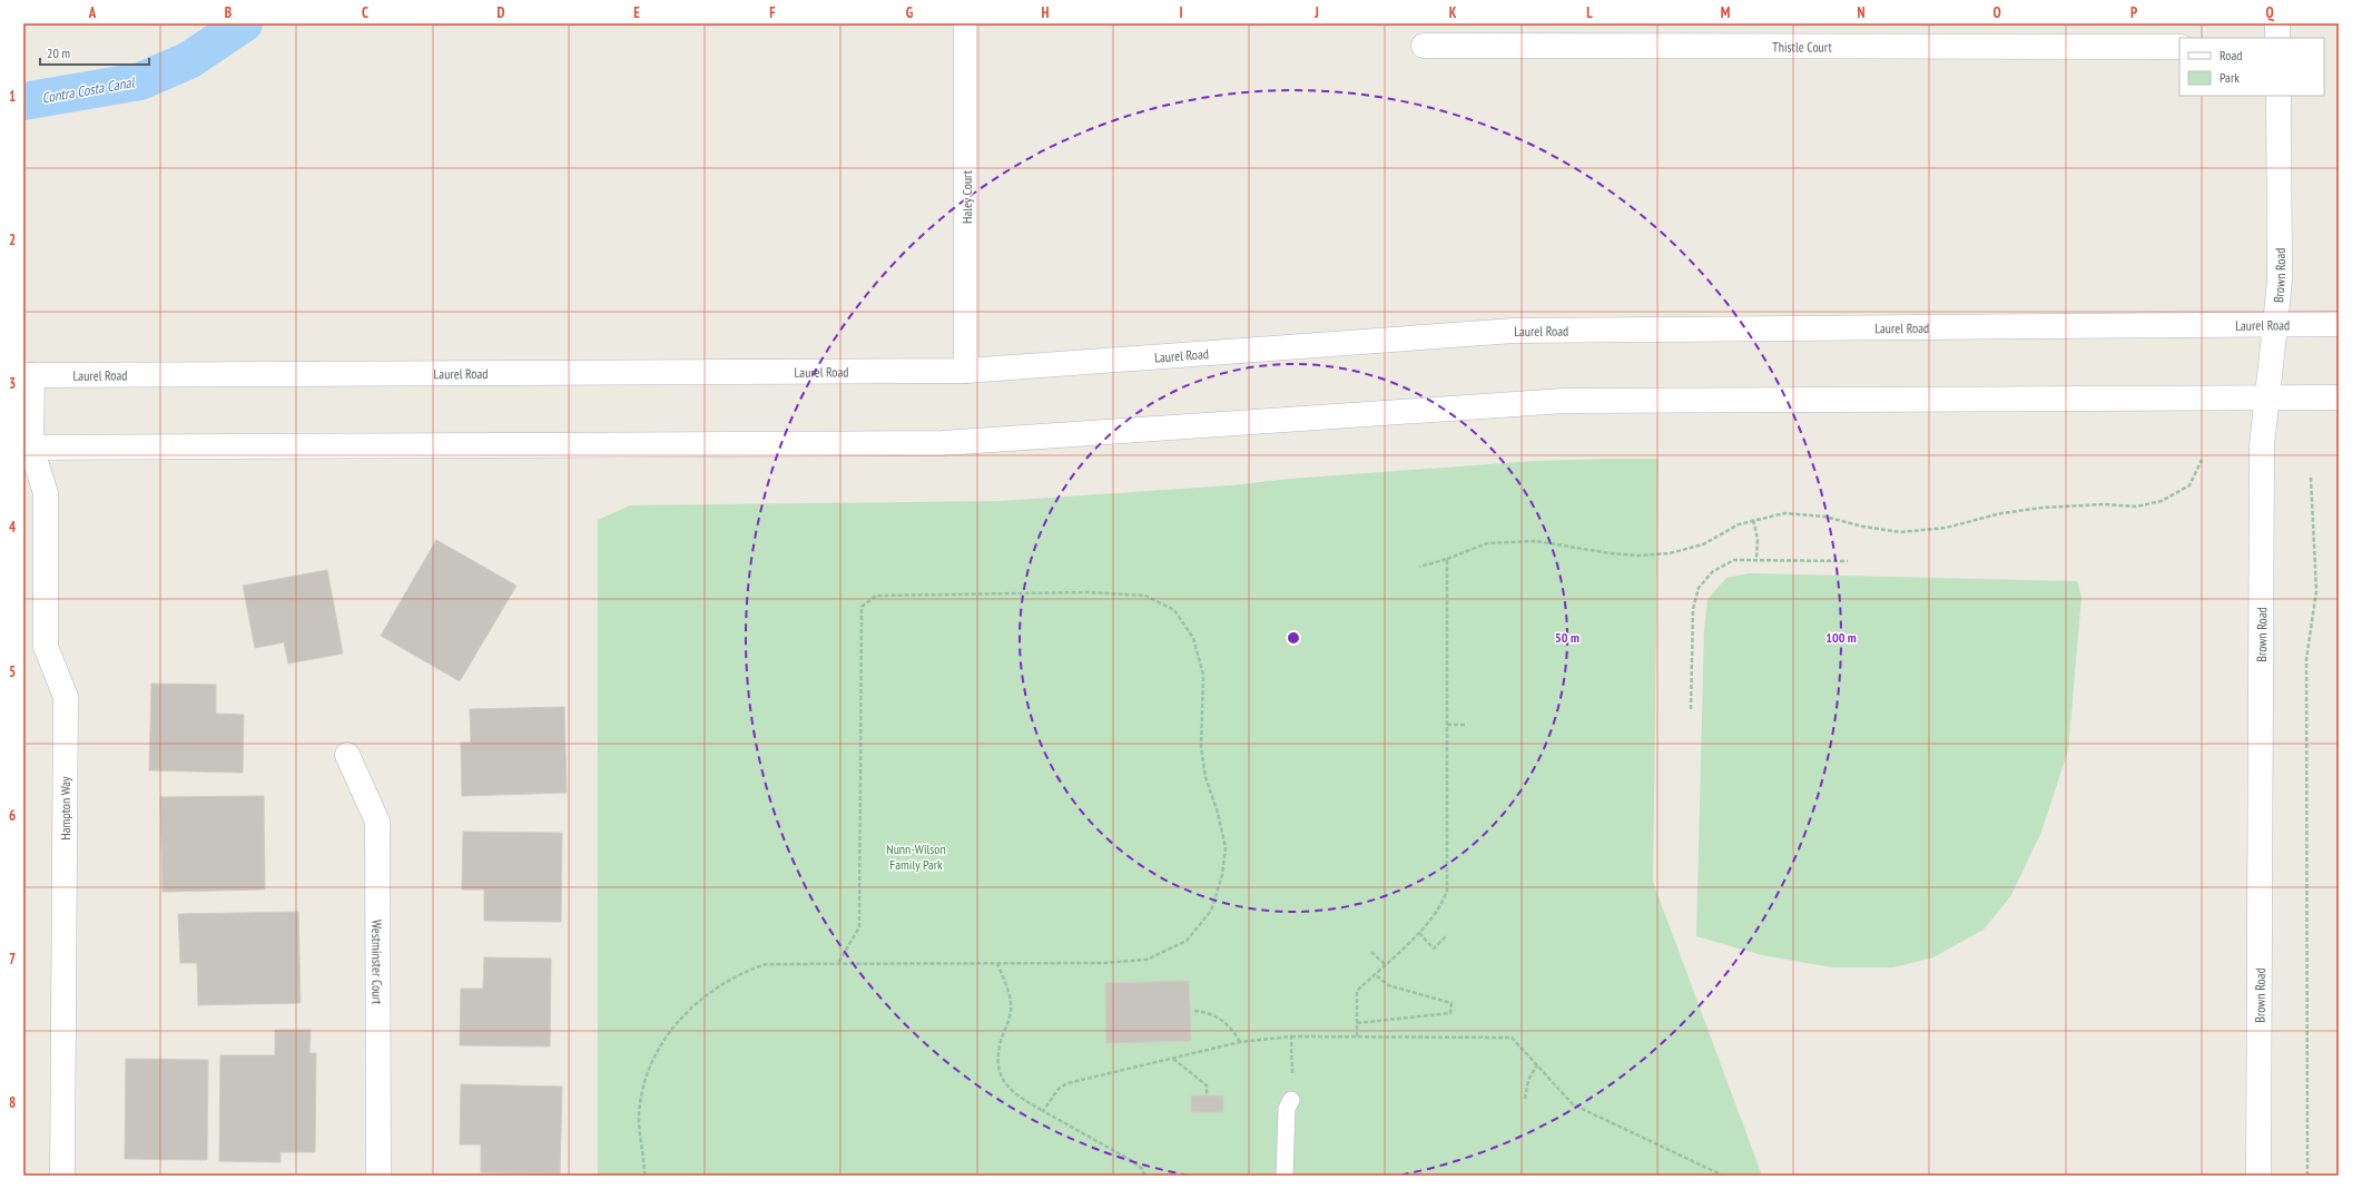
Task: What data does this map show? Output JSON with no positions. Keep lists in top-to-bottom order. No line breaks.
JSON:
{"streets":{"main road":["Thistle Court","Haley Court","Brown Road","Laurel Road","Hampton Way","Westminster Court"]},"crossings":[["Haley Court","Laurel Road"],["Brown Road","Laurel Road"],["Laurel Road","Hampton Way"]],"water":["Contra Costa Canal"],"parks":["Nunn-Wilson Family Park"],"legend":["Road","Park"],"scale_bar":"20 m","grid":{"columns":["A","B","C","D","E","F","G","H","I","J","K","L","M","N","O","P","Q"],"rows":["1","2","3","4","5","6","7","8"]},"rings":["50 m","100 m"]}
